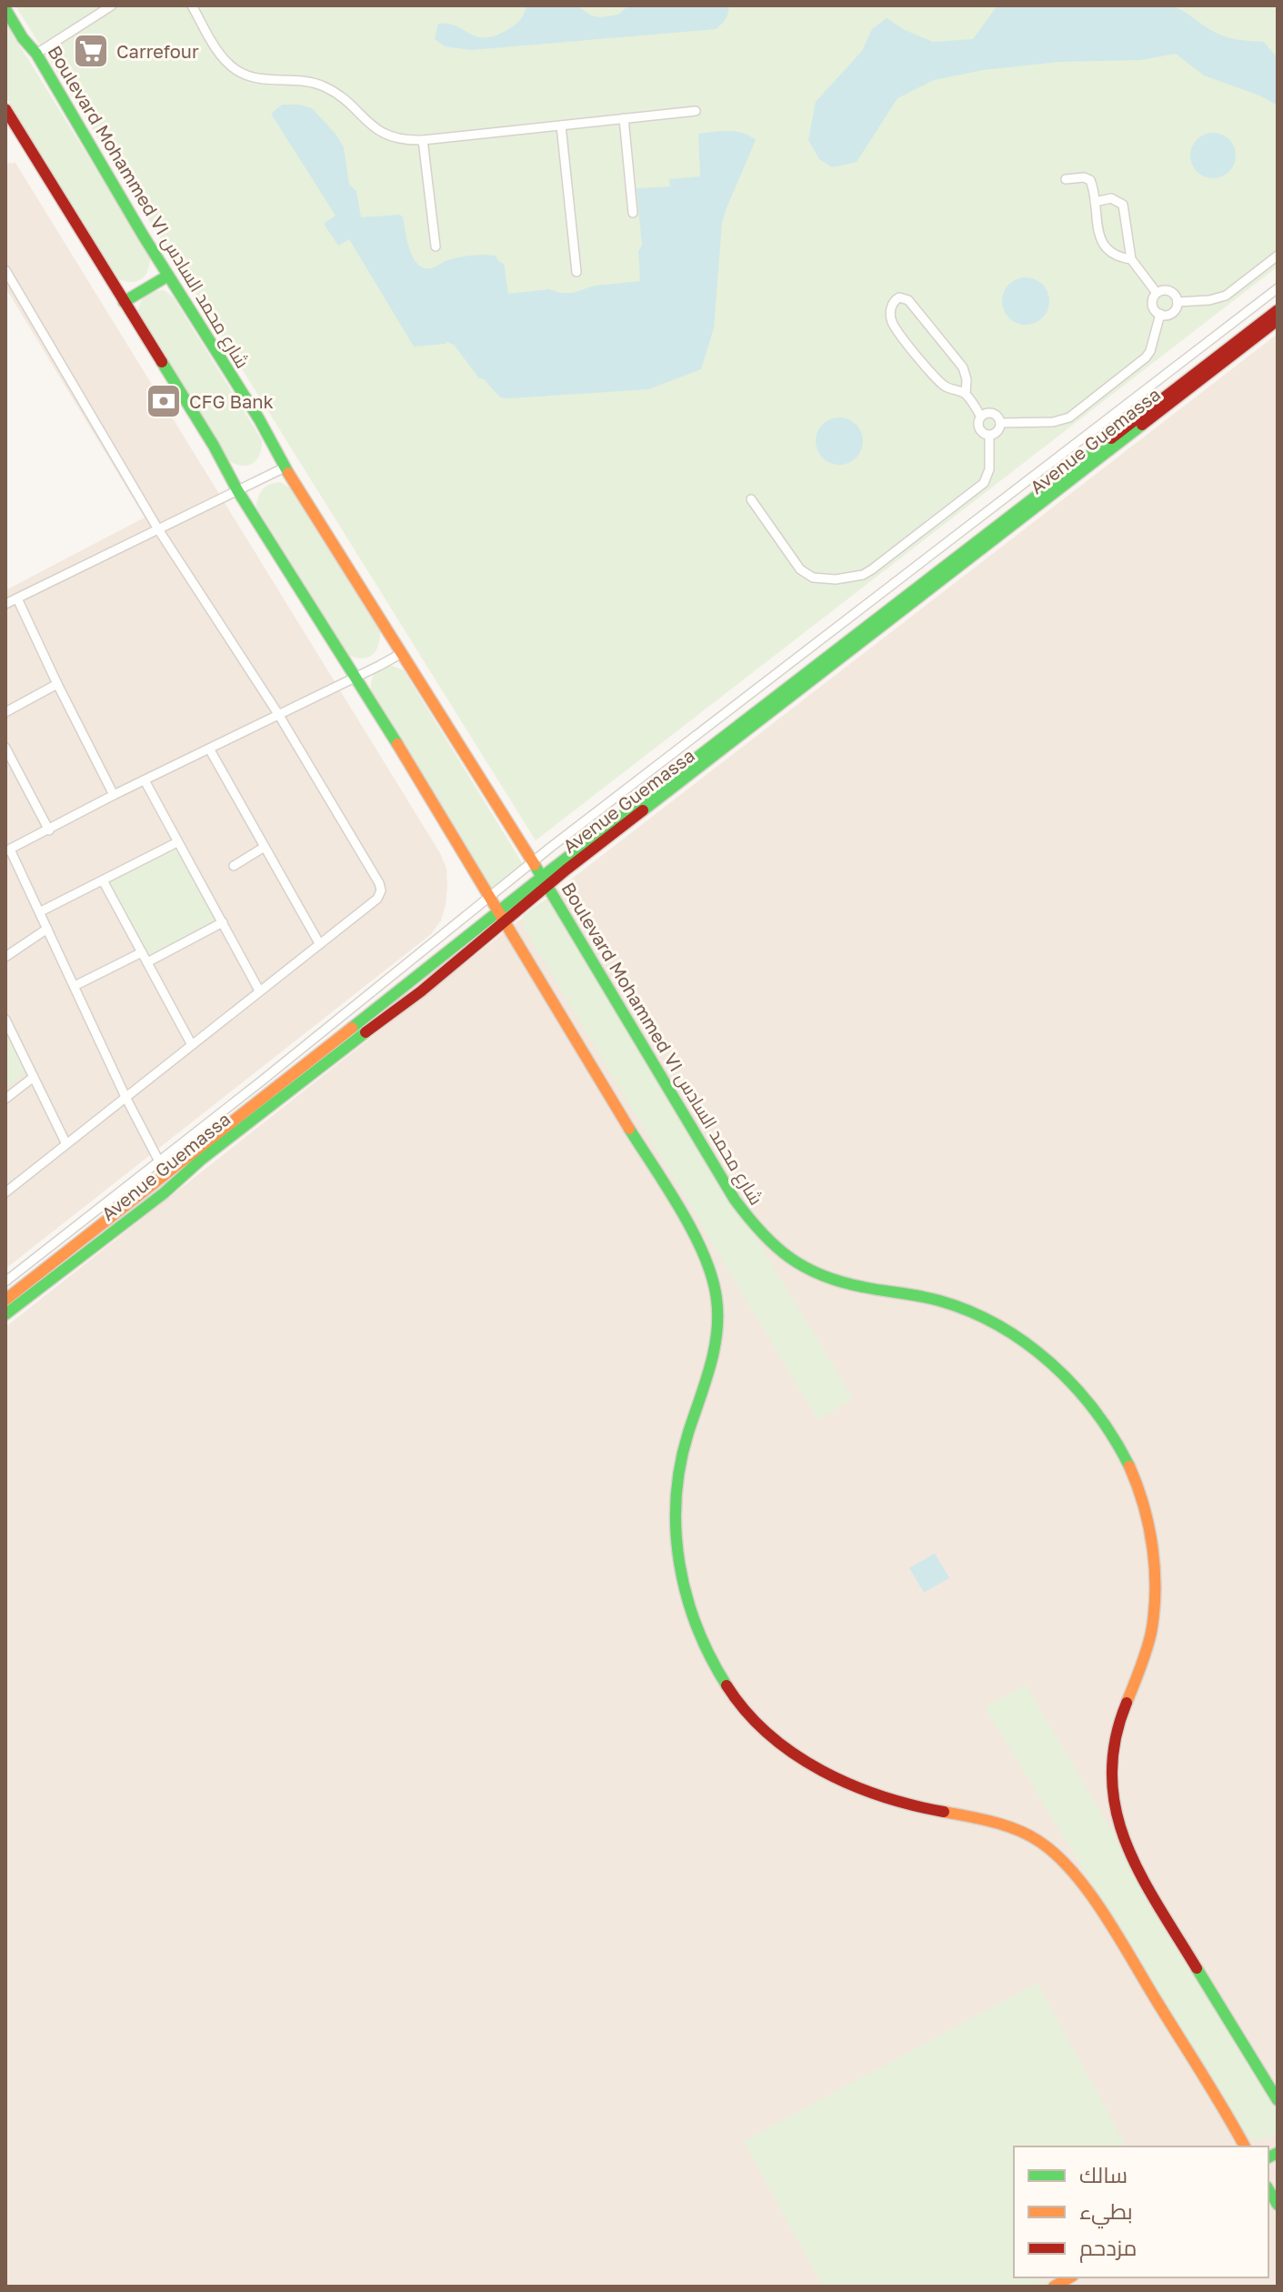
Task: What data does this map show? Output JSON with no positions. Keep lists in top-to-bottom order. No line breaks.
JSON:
{"streets":{"main road":["Boulevard Mohammed VI شارع محمد السادس","Avenue Guemassa"]},"crossings":[["Boulevard Mohammed VI شارع محمد السادس","Avenue Guemassa"]],"places":{"supermarket":["Carrefour"],"bank":["CFG Bank"]},"legend":["سالك","بطيء","مزدحم"]}
